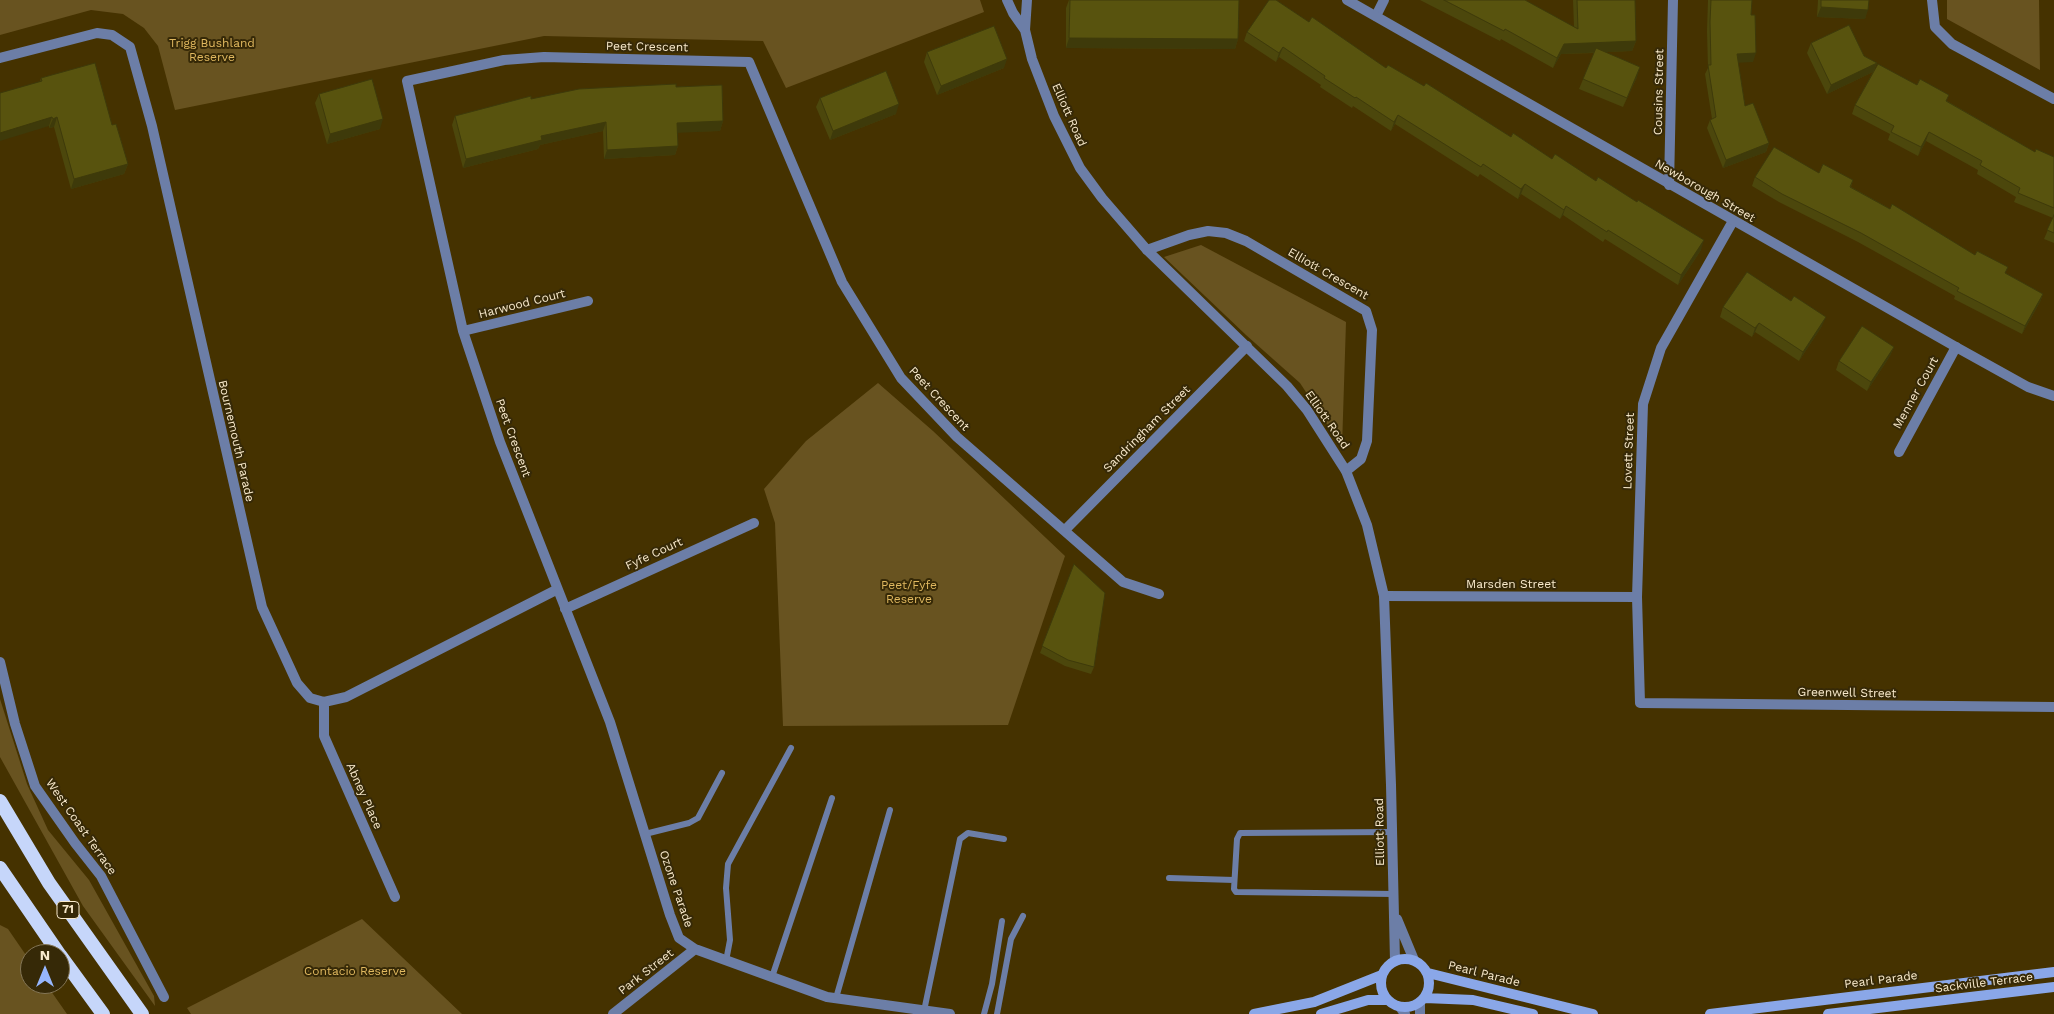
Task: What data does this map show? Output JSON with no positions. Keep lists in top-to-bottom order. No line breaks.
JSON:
{"streets":{"highway":["71"],"main road":["Pearl Parade","Sackville Terrace"],"street":["Peet Crescent","Cousins Street","Elliott Road","Newborough Street","Elliott Crescent","Harwood Court","Menner Court","Sandringham Street","Bournemouth Parade","Lovett Street","Fyfe Court","Marsden Street","Greenwell Street","Abney Place","West Coast Terrace","Ozone Parade","Park Street"]},"crossings":[["Peet Crescent","Harwood Court"],["Peet Crescent","Sandringham Street"],["Peet Crescent","Fyfe Court"],["Peet Crescent","Ozone Parade"],["Cousins Street","Newborough Street"],["Elliott Road","Elliott Crescent"],["Elliott Road","Sandringham Street"],["Elliott Road","Marsden Street"],["Elliott Road","Pearl Parade"],["Newborough Street","Menner Court"],["Newborough Street","Lovett Street"],["Bournemouth Parade","Abney Place"],["Lovett Street","Marsden Street"],["Lovett Street","Greenwell Street"],["Fyfe Court","Ozone Parade"],["Ozone Parade","Park Street"]],"parks":["Trigg Bushland Reserve","Peet/Fyfe Reserve","Contacio Reserve"],"north":"top"}
